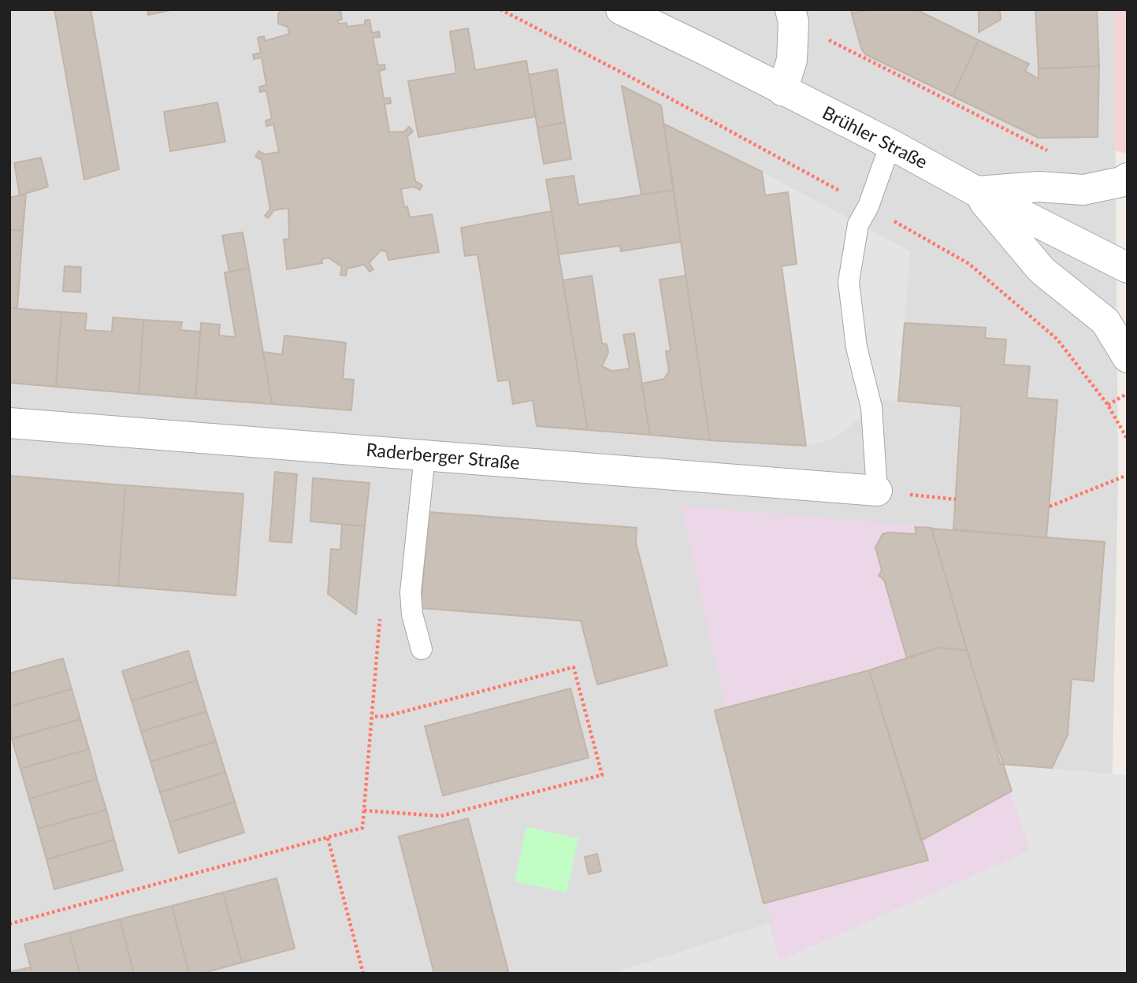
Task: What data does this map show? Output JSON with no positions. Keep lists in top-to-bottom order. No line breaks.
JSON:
{"streets":{"street":["Brühler Straße","Raderberger Straße"]}}
